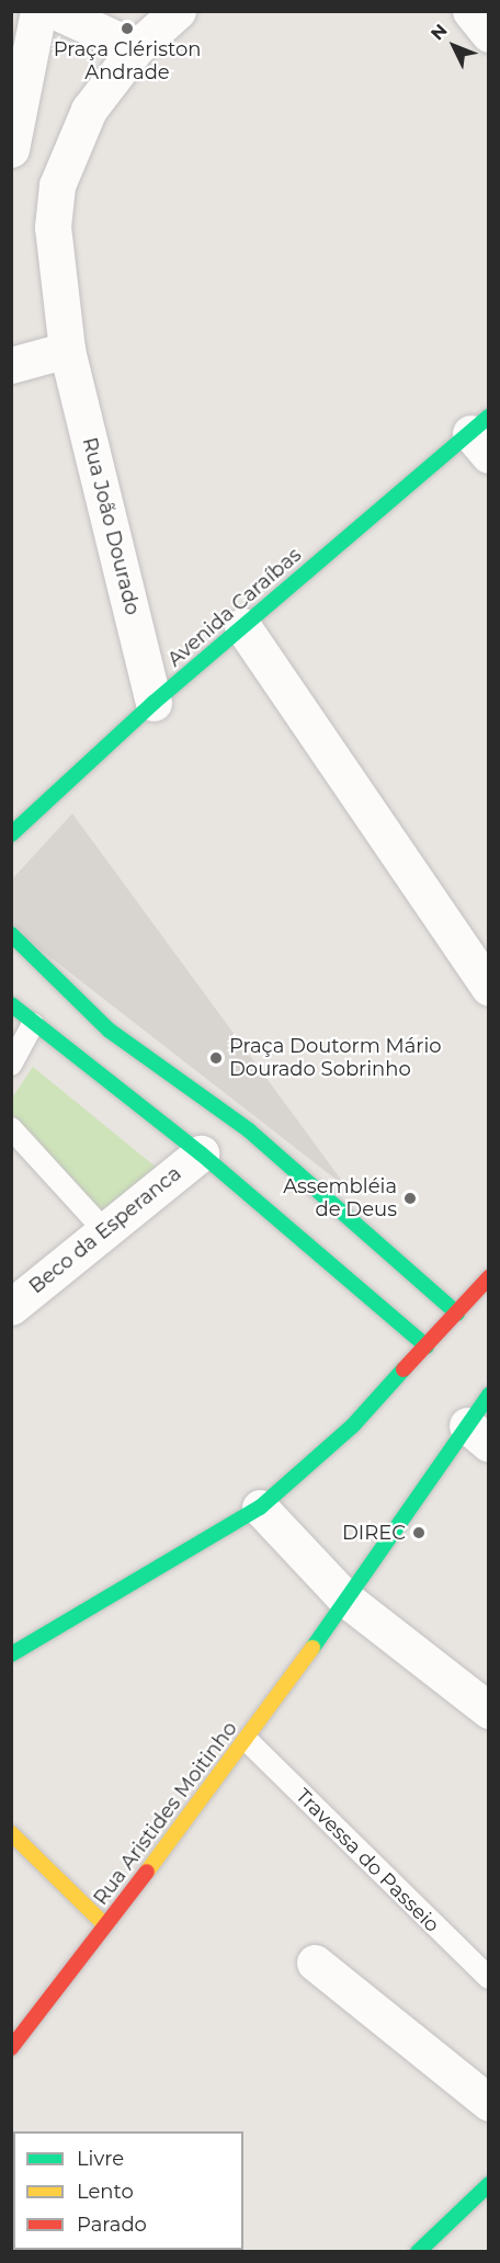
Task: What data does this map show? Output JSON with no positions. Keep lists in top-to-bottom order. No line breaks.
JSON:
{"streets":{"main road":["Avenida Caraíbas","Rua Aristides Moitinho"],"street":["Rua João Dourado","Beco da Esperanca"],"lane":["Travessa do Passeio"]},"crossings":[["Rua João Dourado","Avenida Caraíbas"],["Rua Aristides Moitinho","Travessa do Passeio"]],"places":["Praça Clériston Andrade","Praça Doutorm Mário Dourado Sobrinho","Assembléia de Deus","DIREC"],"legend":["Livre","Lento","Parado"],"north":"top left"}
